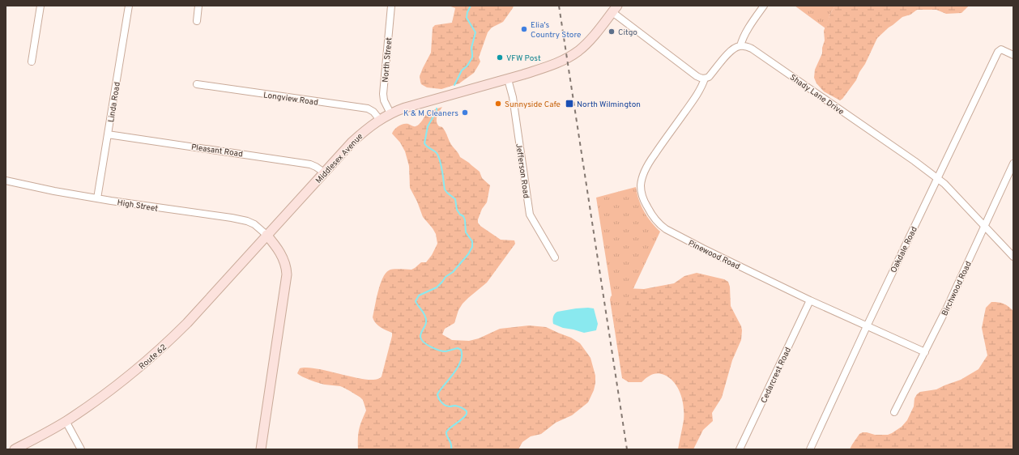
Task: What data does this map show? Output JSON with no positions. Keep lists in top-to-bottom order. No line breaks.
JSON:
{"streets":{"main road":["Middlesex Avenue","Route 62"],"street":["North Street","Shady Lane Drive","Longview Road","Linda Road","Pleasant Road","Jefferson Road","High Street","Oakdale Road","Pinewood Road","Birchwood Road","Cedarcrest Road"]},"crossings":[["North Street","Middlesex Avenue"],["Shady Lane Drive","Oakdale Road"],["Shady Lane Drive","Birchwood Road"],["Longview Road","Middlesex Avenue"],["Linda Road","Pleasant Road"],["Linda Road","High Street"],["Pleasant Road","Middlesex Avenue"],["Middlesex Avenue","Jefferson Road"],["Middlesex Avenue","High Street"],["Middlesex Avenue","Route 62"],["High Street","Route 62"],["Oakdale Road","Pinewood Road"],["Pinewood Road","Birchwood Road"],["Pinewood Road","Cedarcrest Road"]],"places":{"other":["Elia's Country Store","Citgo","VFW Post","Sunnyside Cafe","K & M Cleaners"],"transit":["North Wilmington"]}}
